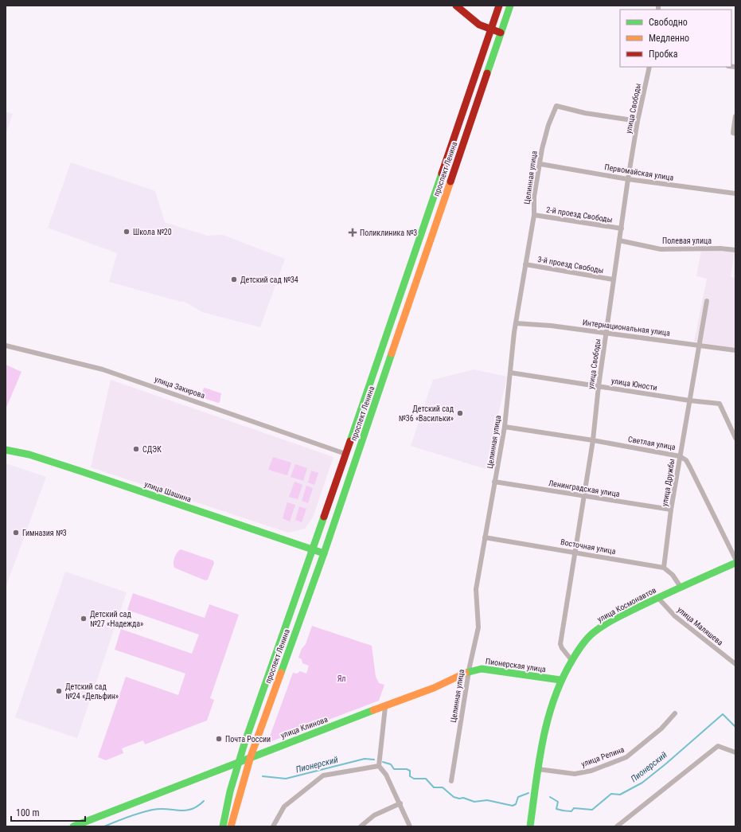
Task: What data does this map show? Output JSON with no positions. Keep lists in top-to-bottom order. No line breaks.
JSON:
{"streets":{"main road":["проспект Ленина","улица Шашина","улица Космонавтов","Пионерская улица","улица Клинова"],"street":["улица Свободы","Первомайская улица","Целинная улица","2-й проезд Свободы","Полевая улица","3-й проезд Свободы","Интернациональная улица","улица Юности","улица Закирова","Светлая улица","улица Дружбы","Ленинградская улица","Восточная улица","улица Маляшева","улица Репина"]},"crossings":[["улица Свободы","Первомайская улица"],["улица Свободы","Целинная улица"],["улица Свободы","2-й проезд Свободы"],["улица Свободы","Полевая улица"],["улица Свободы","3-й проезд Свободы"],["улица Свободы","Интернациональная улица"],["улица Свободы","улица Юности"],["улица Свободы","Светлая улица"],["улица Свободы","Ленинградская улица"],["улица Свободы","Восточная улица"],["улица Свободы","улица Космонавтов"],["проспект Ленина","улица Закирова"],["проспект Ленина","улица Шашина"],["проспект Ленина","улица Клинова"],["Первомайская улица","Целинная улица"],["Целинная улица","2-й проезд Свободы"],["Целинная улица","3-й проезд Свободы"],["Целинная улица","Интернациональная улица"],["Целинная улица","улица Юности"],["Целинная улица","Светлая улица"],["Целинная улица","Ленинградская улица"],["Целинная улица","Восточная улица"],["Целинная улица","Пионерская улица"],["Целинная улица","улица Клинова"],["Интернациональная улица","улица Дружбы"],["улица Юности","улица Дружбы"],["Светлая улица","улица Дружбы"],["улица Дружбы","Ленинградская улица"],["улица Дружбы","Восточная улица"],["улица Космонавтов","улица Маляшева"],["улица Космонавтов","Пионерская улица"],["улица Космонавтов","улица Репина"],["Пионерская улица","улица Клинова"]],"water":["Пионерский"],"parks":["Ял"],"places":{"other":["Школа №20","Детский сад №34","Детский сад №36 «Васильки»","СДЭК","Гимназия №3","Детский сад №27 «Надежда»","Детский сад №24 «Дельфин»","Почта России"],"health":["Поликлиника №3"]},"legend":["Свободно","Медленно","Пробка"],"scale_bar":"100 m"}
